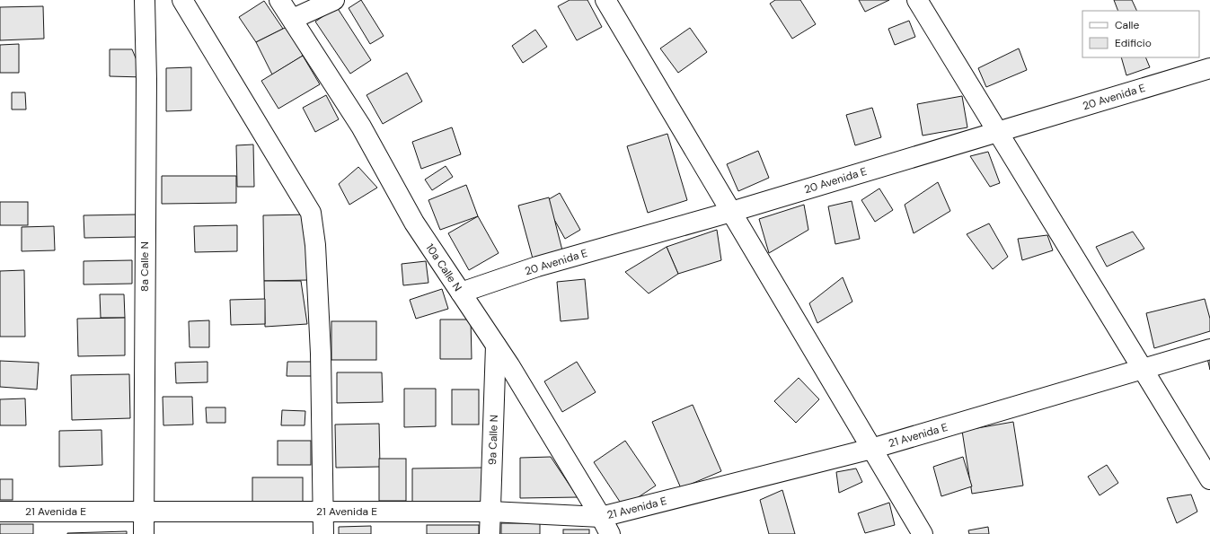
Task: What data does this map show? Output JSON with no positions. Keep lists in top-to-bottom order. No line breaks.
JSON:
{"streets":{"street":["20 Avenida E","8a Calle N","10a Calle N","21 Avenida E","9a Calle N"]},"crossings":[["20 Avenida E","10a Calle N"],["8a Calle N","21 Avenida E"],["10a Calle N","21 Avenida E"],["10a Calle N","9a Calle N"],["21 Avenida E","9a Calle N"]],"legend":["Calle","Edificio"]}
